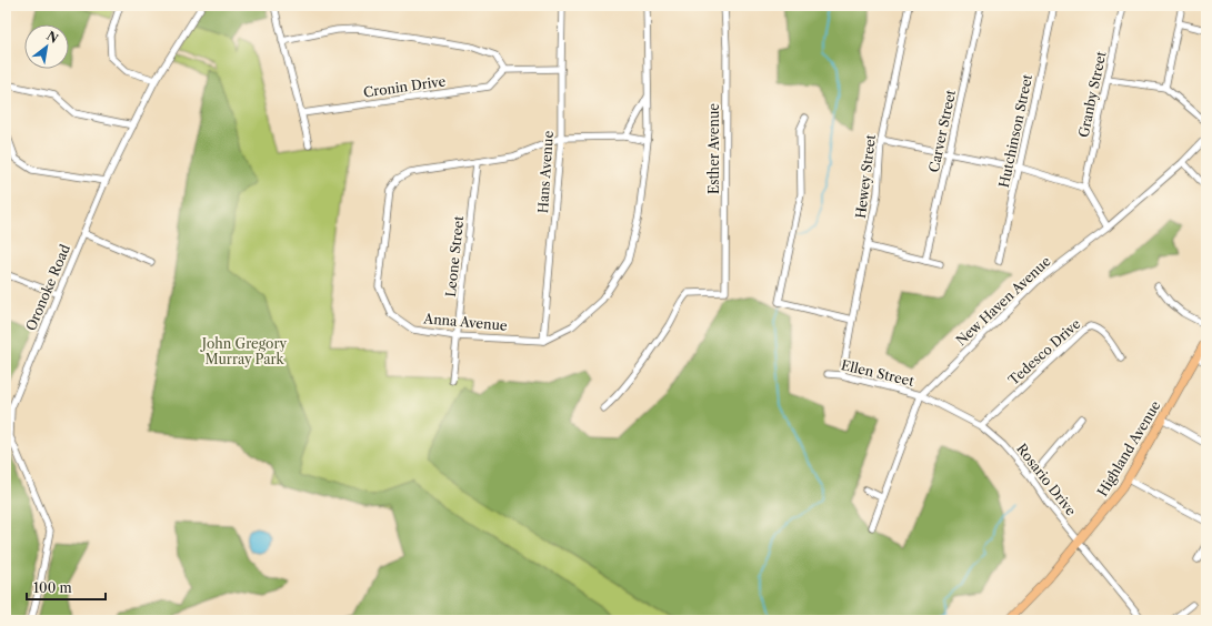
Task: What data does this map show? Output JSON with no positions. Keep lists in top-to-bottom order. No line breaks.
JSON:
{"streets":{"main road":["Highland Avenue"],"street":["Cronin Drive","Granby Street","Carver Street","Hutchinson Street","Esther Avenue","Hans Avenue","Hewey Street","Leone Street","Oronoke Road","New Haven Avenue","Anna Avenue","Tedesco Drive","Ellen Street","Rosario Drive"]},"crossings":[["Hans Avenue","Anna Avenue"],["Hewey Street","Ellen Street"],["Leone Street","Anna Avenue"],["New Haven Avenue","Ellen Street"],["New Haven Avenue","Rosario Drive"],["Tedesco Drive","Rosario Drive"],["Ellen Street","Rosario Drive"],["Highland Avenue","Rosario Drive"]],"parks":["John Gregory Murray Park"],"scale_bar":"100 m","north":"top right"}
